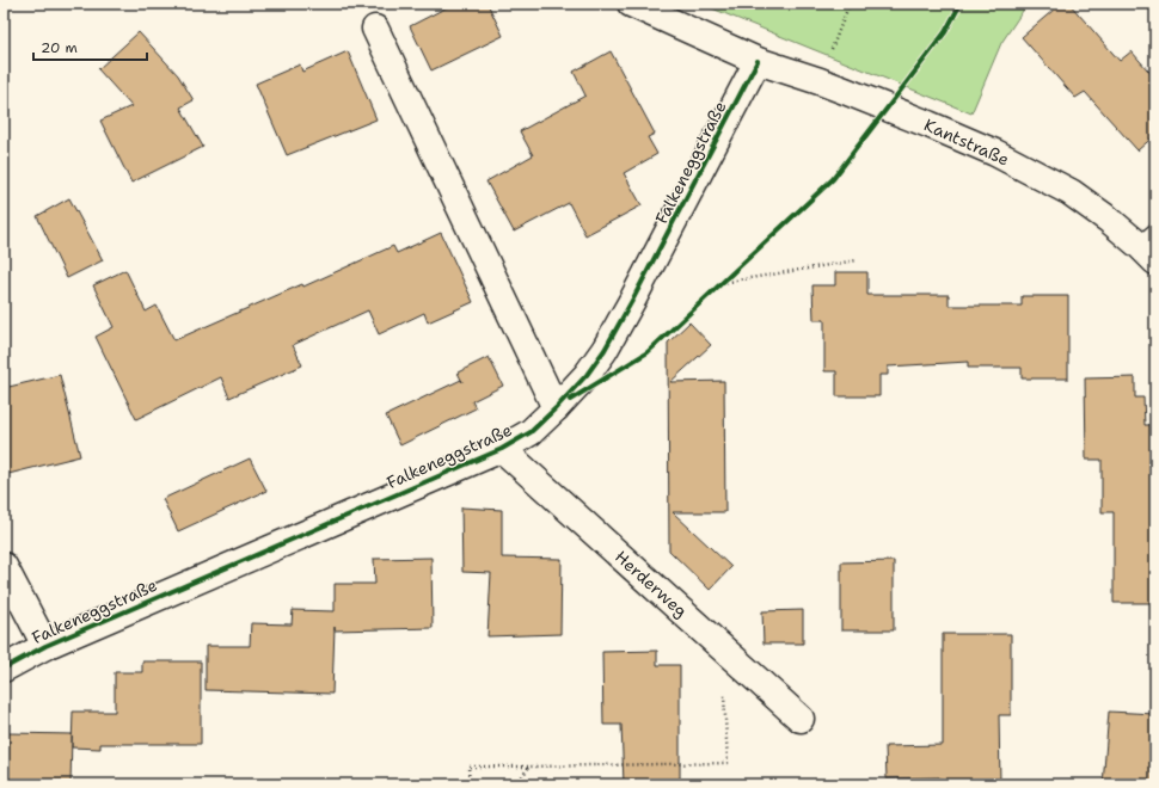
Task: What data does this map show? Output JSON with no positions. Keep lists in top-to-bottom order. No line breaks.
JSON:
{"streets":{"street":["Kantstraße","Falkeneggstraße","Herderweg"]},"crossings":[["Kantstraße","Falkeneggstraße"],["Falkeneggstraße","Herderweg"]],"scale_bar":"20 m"}
